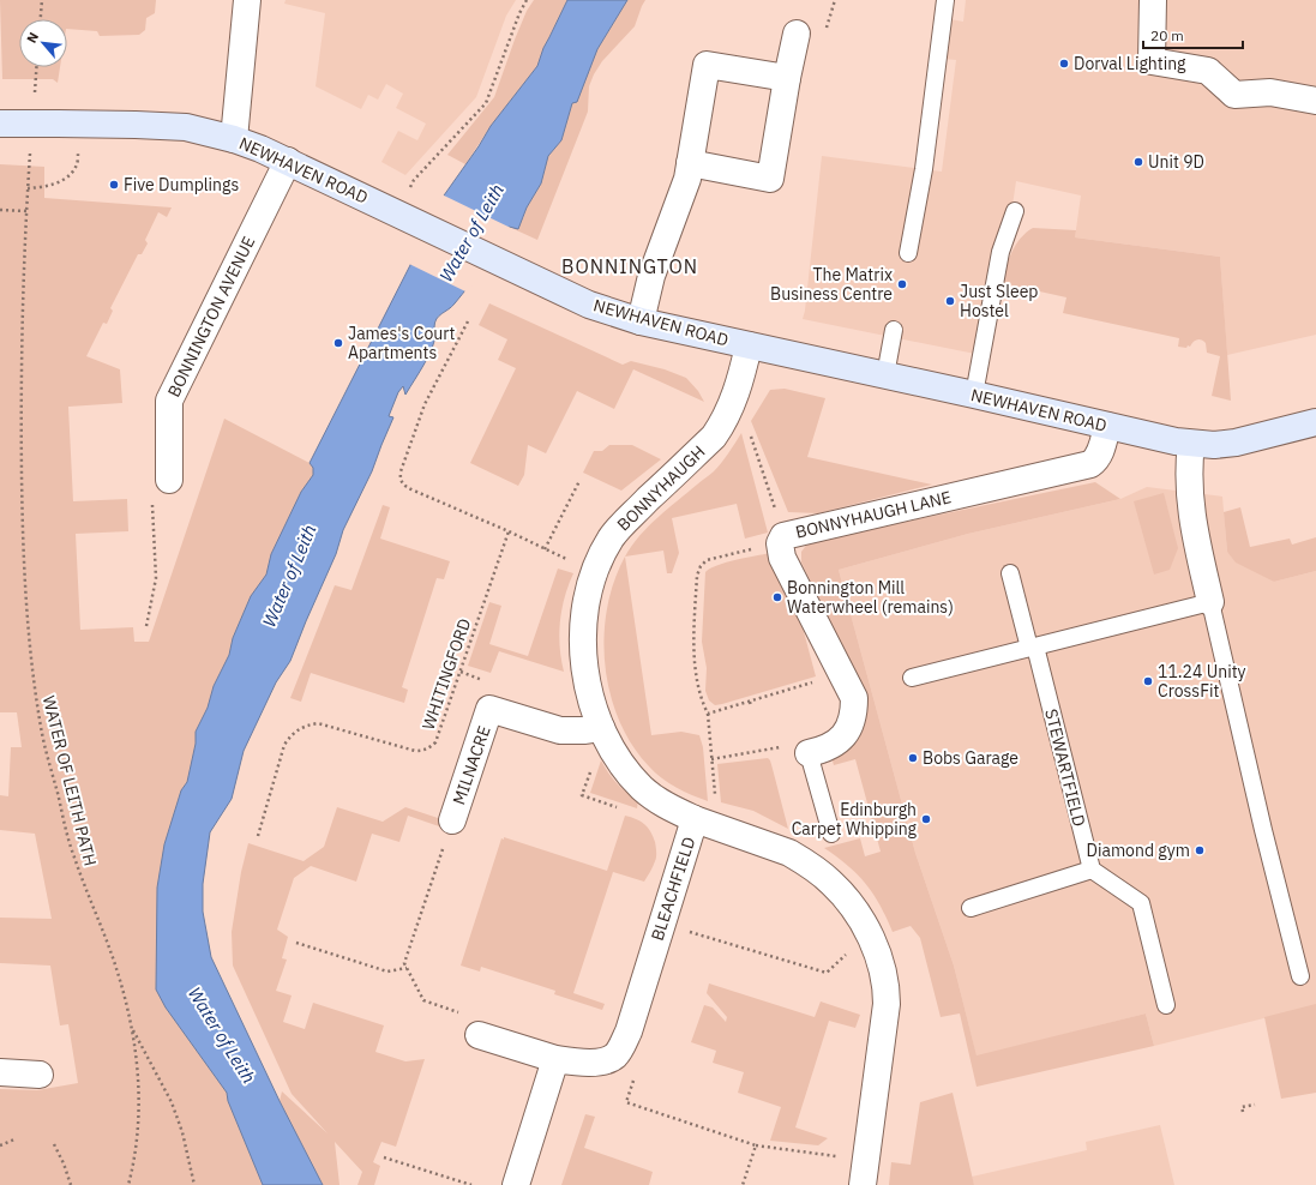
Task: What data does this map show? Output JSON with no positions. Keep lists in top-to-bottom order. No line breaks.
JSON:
{"streets":{"street":["NEWHAVEN ROAD","BONNINGTON AVENUE","BONNYHAUGH","BONNYHAUGH LANE","MILNACRE","BLEACHFIELD"],"lane":["STEWARTFIELD"],"path":["WHITINGFORD","WATER OF LEITH PATH"]},"crossings":[["NEWHAVEN ROAD","BONNINGTON AVENUE"],["NEWHAVEN ROAD","BONNYHAUGH"],["NEWHAVEN ROAD","BONNYHAUGH LANE"],["BONNYHAUGH","MILNACRE"],["BONNYHAUGH","BLEACHFIELD"]],"districts":["BONNINGTON"],"water":["Water of Leith"],"places":["Dorval Lighting","Unit 9D","Five Dumplings","The Matrix Business Centre","Just Sleep Hostel","James's Court Apartments","Bonnington Mill Waterwheel (remains)","11.24 Unity CrossFit","Bobs Garage","Edinburgh Carpet Whipping","Diamond gym"],"scale_bar":"20 m","north":"top left"}
